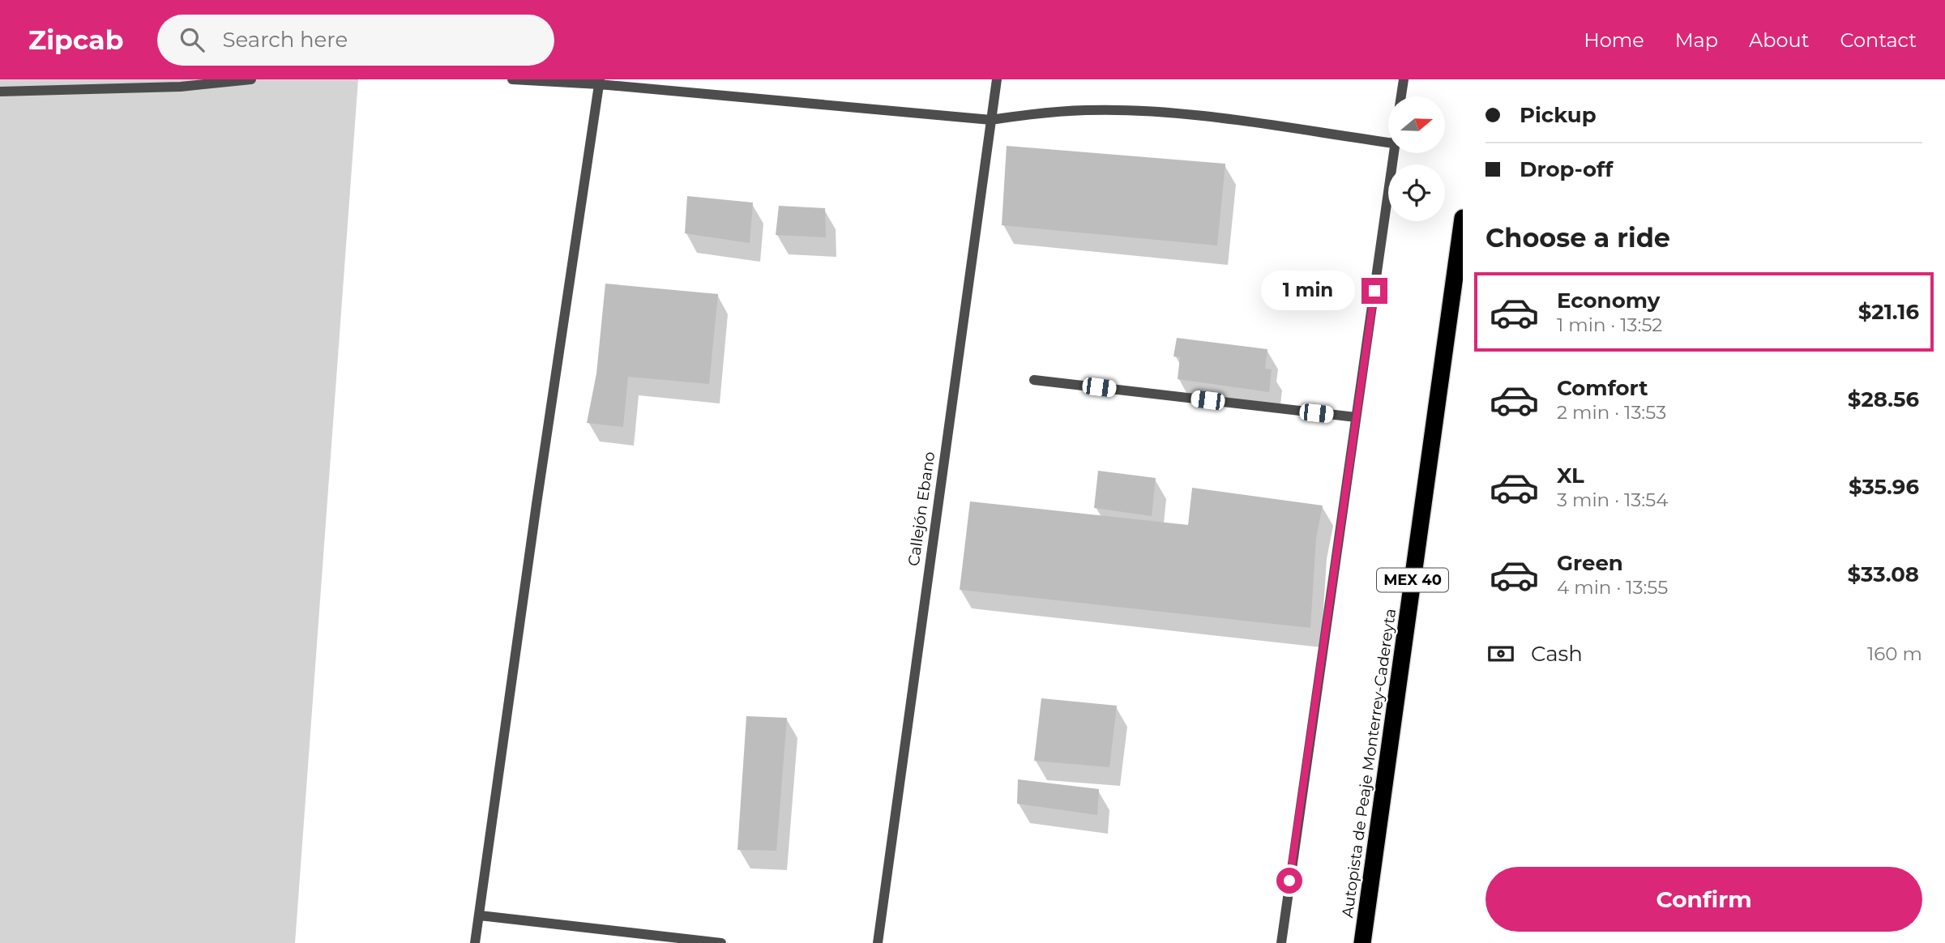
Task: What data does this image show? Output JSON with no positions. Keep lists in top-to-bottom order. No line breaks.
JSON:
{"streets":{"highway":["MEX 40","Autopista de Peaje Monterrey-Cadereyta"],"street":["Callejón Ebano"]},"north":"right","page":{"header":"Zipcab","search":"Search here","nav":["Home","Map","About","Contact"],"banner":["Pickup","Drop-off"],"heading":"Choose a ride","bubble":"1 min","list":[{"name":"Economy","note":"1 min · 13:52","value":"$21.16"},{"name":"Comfort","note":"2 min · 13:53","value":"$28.56"},{"name":"XL","note":"3 min · 13:54","value":"$35.96"},{"name":"Green","note":"4 min · 13:55","value":"$33.08"}],"pay":["Cash","160 m"],"buttons":"Confirm"}}
